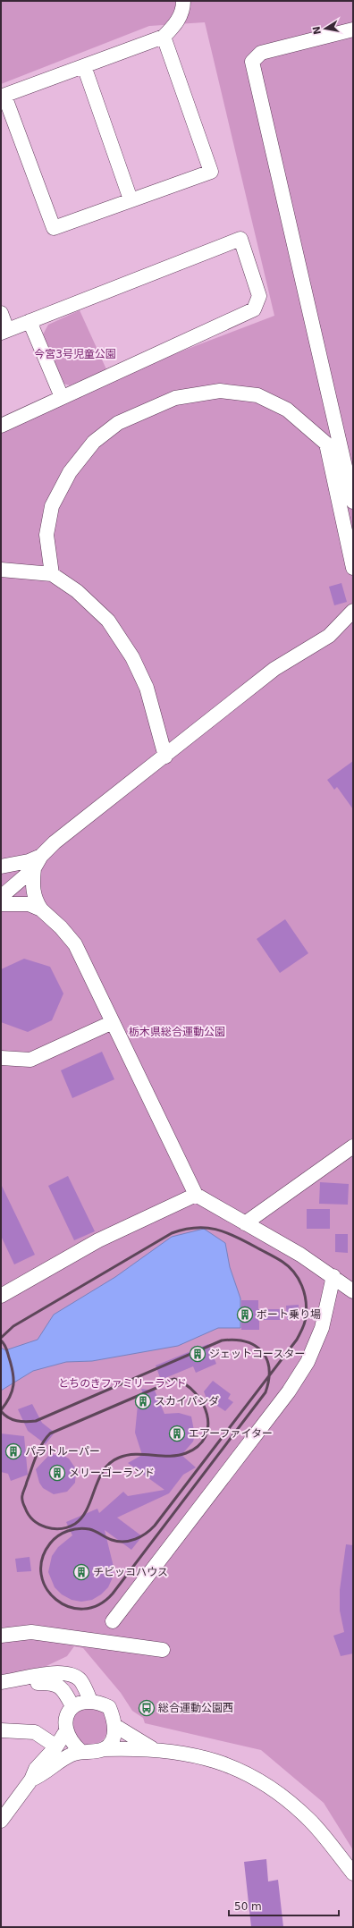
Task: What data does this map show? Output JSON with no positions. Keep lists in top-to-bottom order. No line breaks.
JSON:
{"parks":["今宮3号児童公園","栃木県総合運動公園","とちのきファミリーランド"],"places":{"building":["ボート乗り場","ジェットコースター","スカイパンダ","エアーファイター","パラトルーパー","メリーゴーランド","チビッコハウス"],"bus stop":["総合運動公園西"]},"scale_bar":"50 m","north":"left"}
